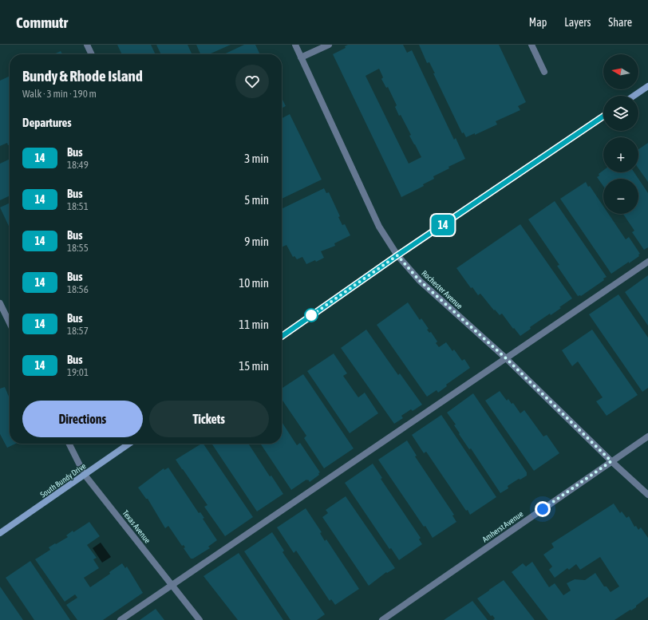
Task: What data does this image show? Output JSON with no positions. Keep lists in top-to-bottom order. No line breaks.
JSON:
{"streets":{"main road":["South Bundy Drive"],"street":["Rochester Avenue","Texas Avenue","Amherst Avenue"]},"crossings":[["Rochester Avenue","Amherst Avenue"],["South Bundy Drive","Texas Avenue"]],"lines":["bus line 14"],"north":"left","page":{"header":"Commutr","nav":["Map","Layers","Share"],"on_map":"14","map_buttons":["+","−"],"heading":[["Bundy & Rhode Island","Walk · 3 min · 190 m"],"Departures"],"list":[{"mark":"14","name":"Bus","note":"18:49","value":"3 min"},{"mark":"14","name":"Bus","note":"18:51","value":"5 min"},{"mark":"14","name":"Bus","note":"18:55","value":"9 min"},{"mark":"14","name":"Bus","note":"18:56","value":"10 min"},{"mark":"14","name":"Bus","note":"18:57","value":"11 min"},{"mark":"14","name":"Bus","note":"19:01","value":"15 min"}],"buttons":["Directions","Tickets"]}}
